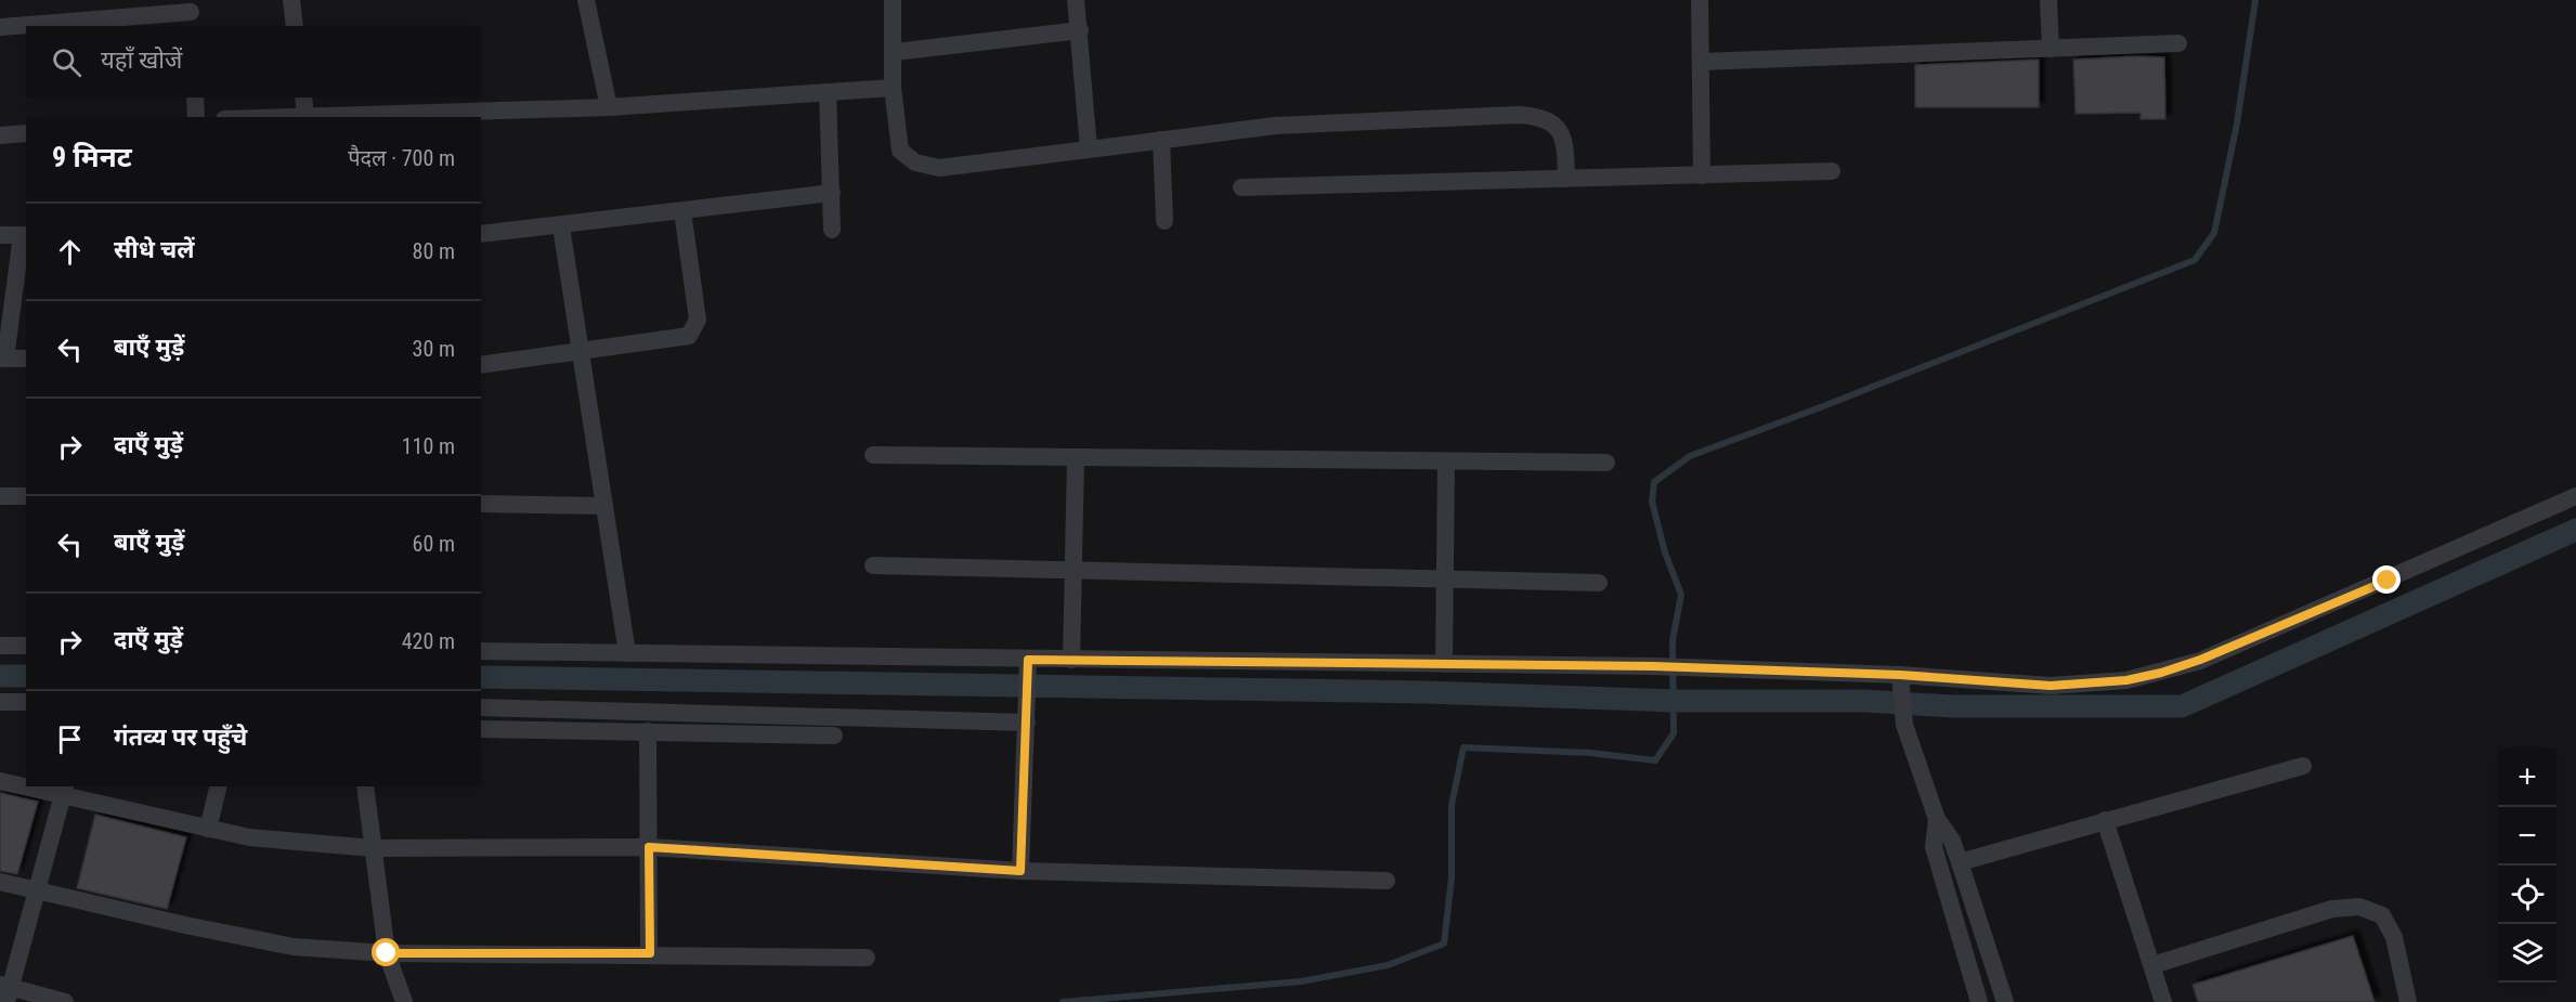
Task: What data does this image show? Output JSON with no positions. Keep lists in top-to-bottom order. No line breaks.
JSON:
{"page":{"search":"यहाँ खोजें","heading":["9 मिनट","पैदल · 700 m"],"list":[["सीधे चलें","80 m"],["बाएँ मुड़ें","30 m"],["दाएँ मुड़ें","110 m"],["बाएँ मुड़ें","60 m"],["दाएँ मुड़ें","420 m"],"गंतव्य पर पहुँचे"],"map_buttons":["+","−"]}}
